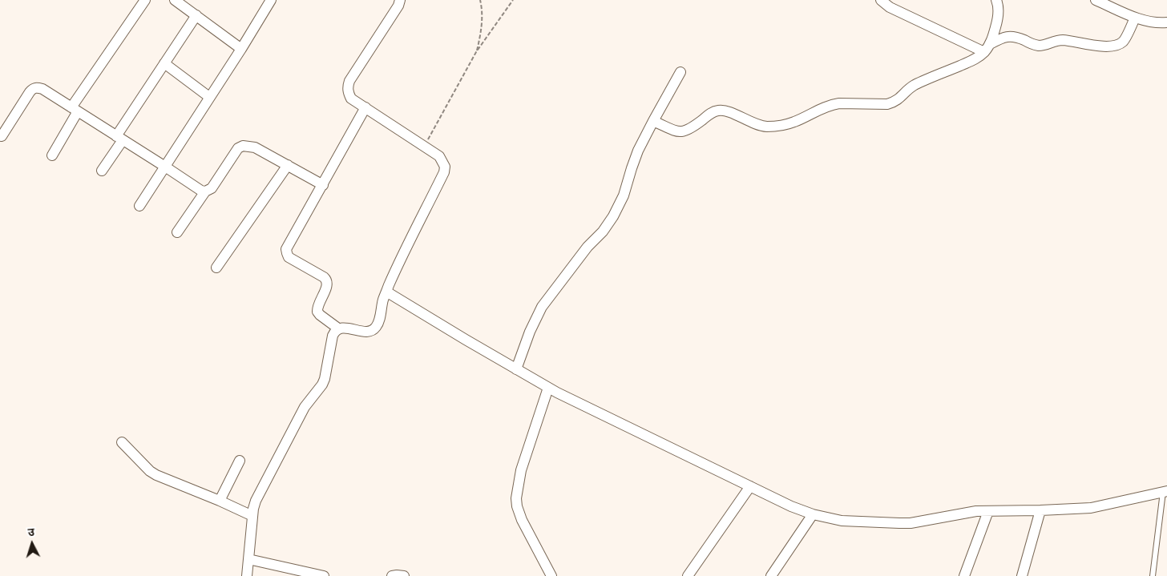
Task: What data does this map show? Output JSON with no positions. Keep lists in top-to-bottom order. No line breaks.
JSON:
{"north":"top"}
